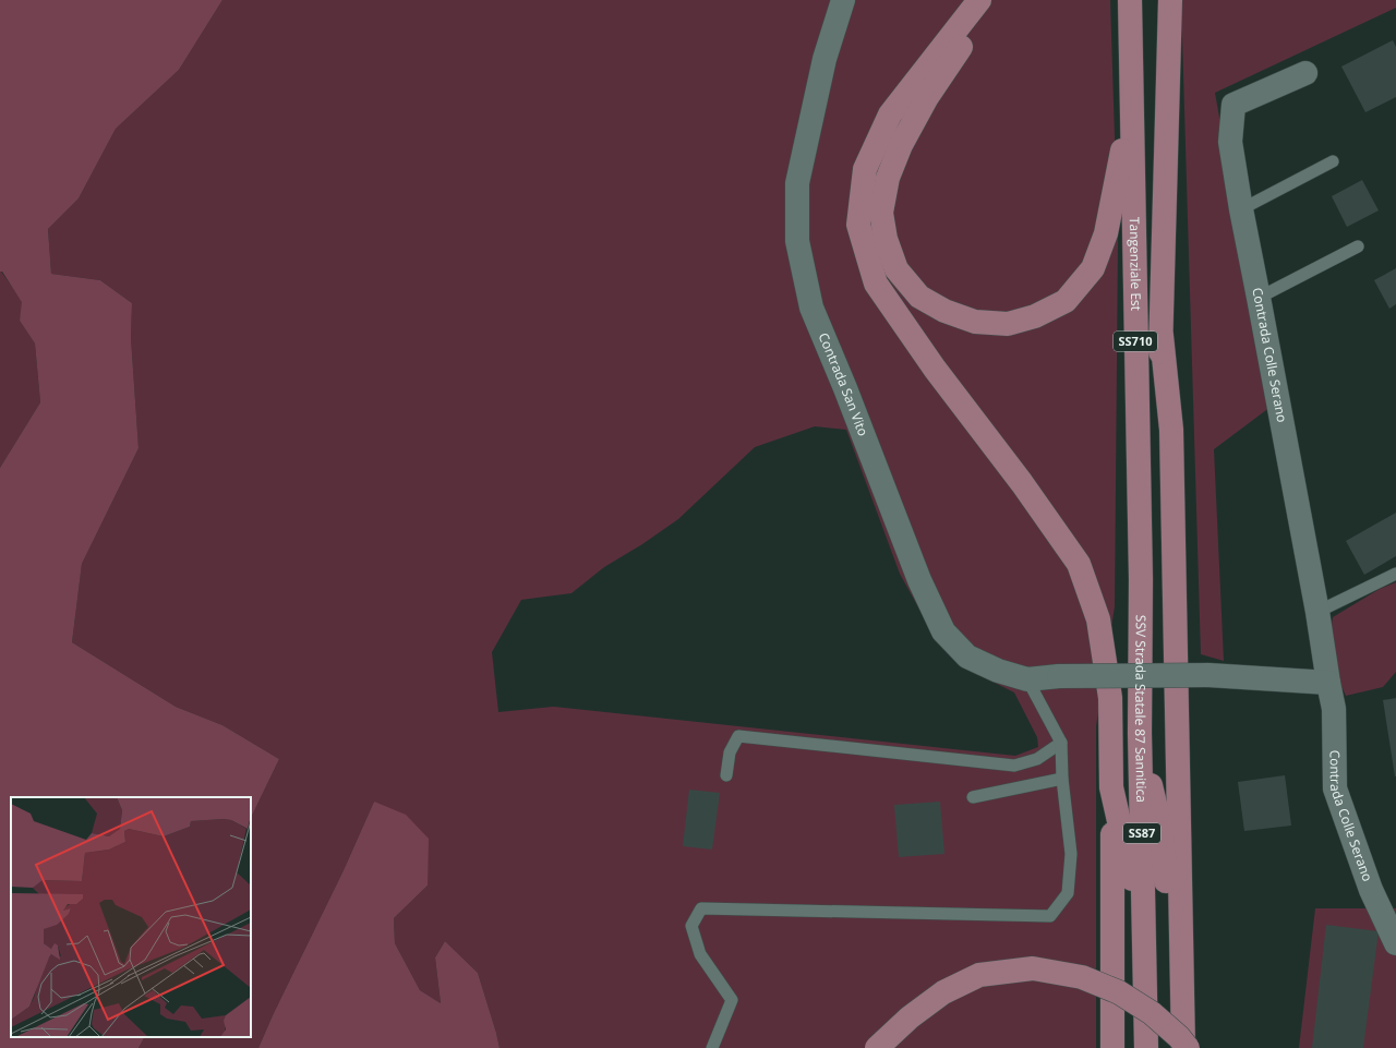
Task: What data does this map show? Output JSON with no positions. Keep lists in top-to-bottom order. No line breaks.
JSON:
{"streets":{"main road":["Tangenziale Est","SS710","SSV Strada Statale 87 Sannitica","SS87"],"street":["Contrada Colle Serano","Contrada San Vito"]},"crossings":[["Tangenziale Est","SSV Strada Statale 87 Sannitica"],["Contrada Colle Serano","Contrada San Vito"]]}
